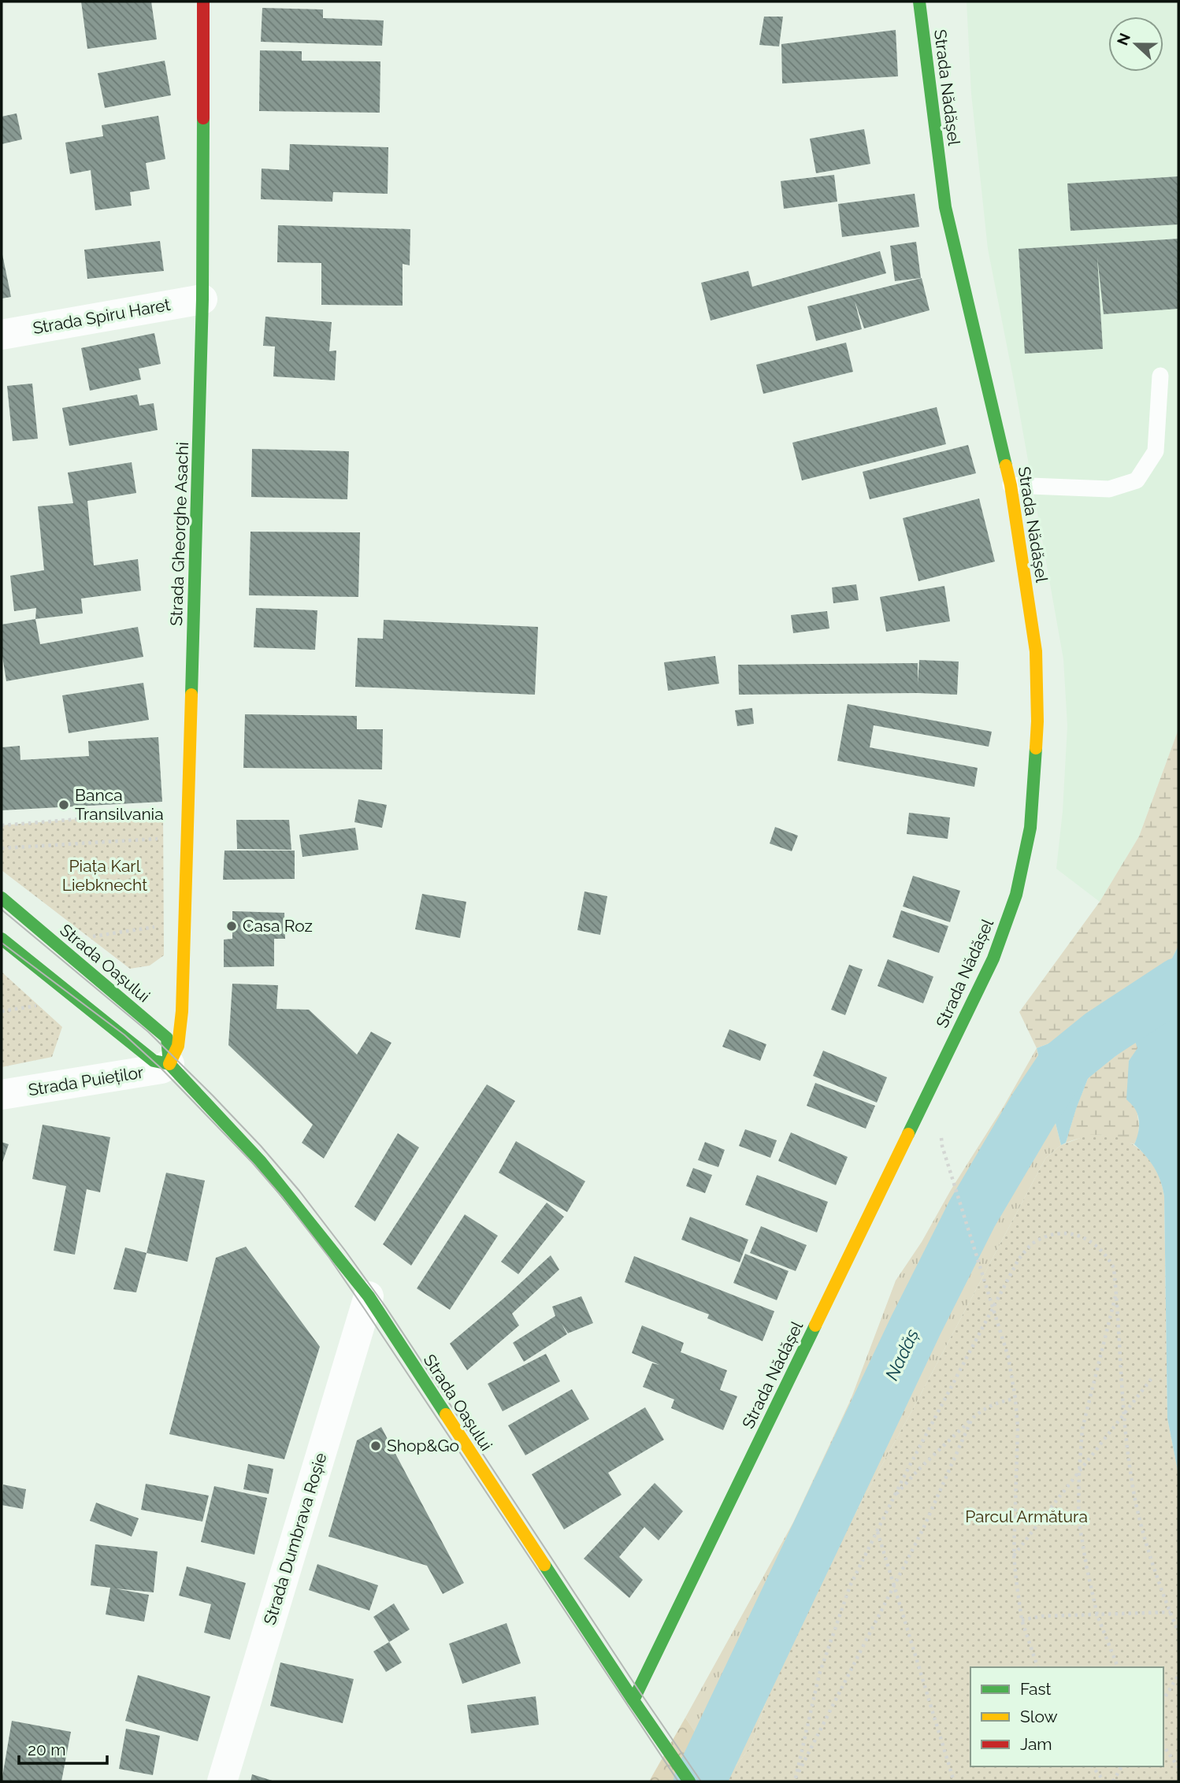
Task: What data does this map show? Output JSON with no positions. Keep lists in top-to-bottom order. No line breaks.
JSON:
{"streets":{"street":["Strada Nădășel","Strada Spiru Haret","Strada Gheorghe Asachi","Strada Oașului","Strada Puieților","Strada Dumbrava Roșie"]},"crossings":[["Strada Nădășel","Strada Oașului"],["Strada Spiru Haret","Strada Gheorghe Asachi"],["Strada Gheorghe Asachi","Strada Oașului"],["Strada Gheorghe Asachi","Strada Puieților"],["Strada Oașului","Strada Puieților"],["Strada Oașului","Strada Dumbrava Roșie"]],"water":["Nadăș"],"parks":["Piața Karl Liebknecht","Parcul Armătura"],"places":["Banca Transilvania","Casa Roz","Shop&Go"],"legend":["Fast","Slow","Jam"],"scale_bar":"20 m","north":"left"}
